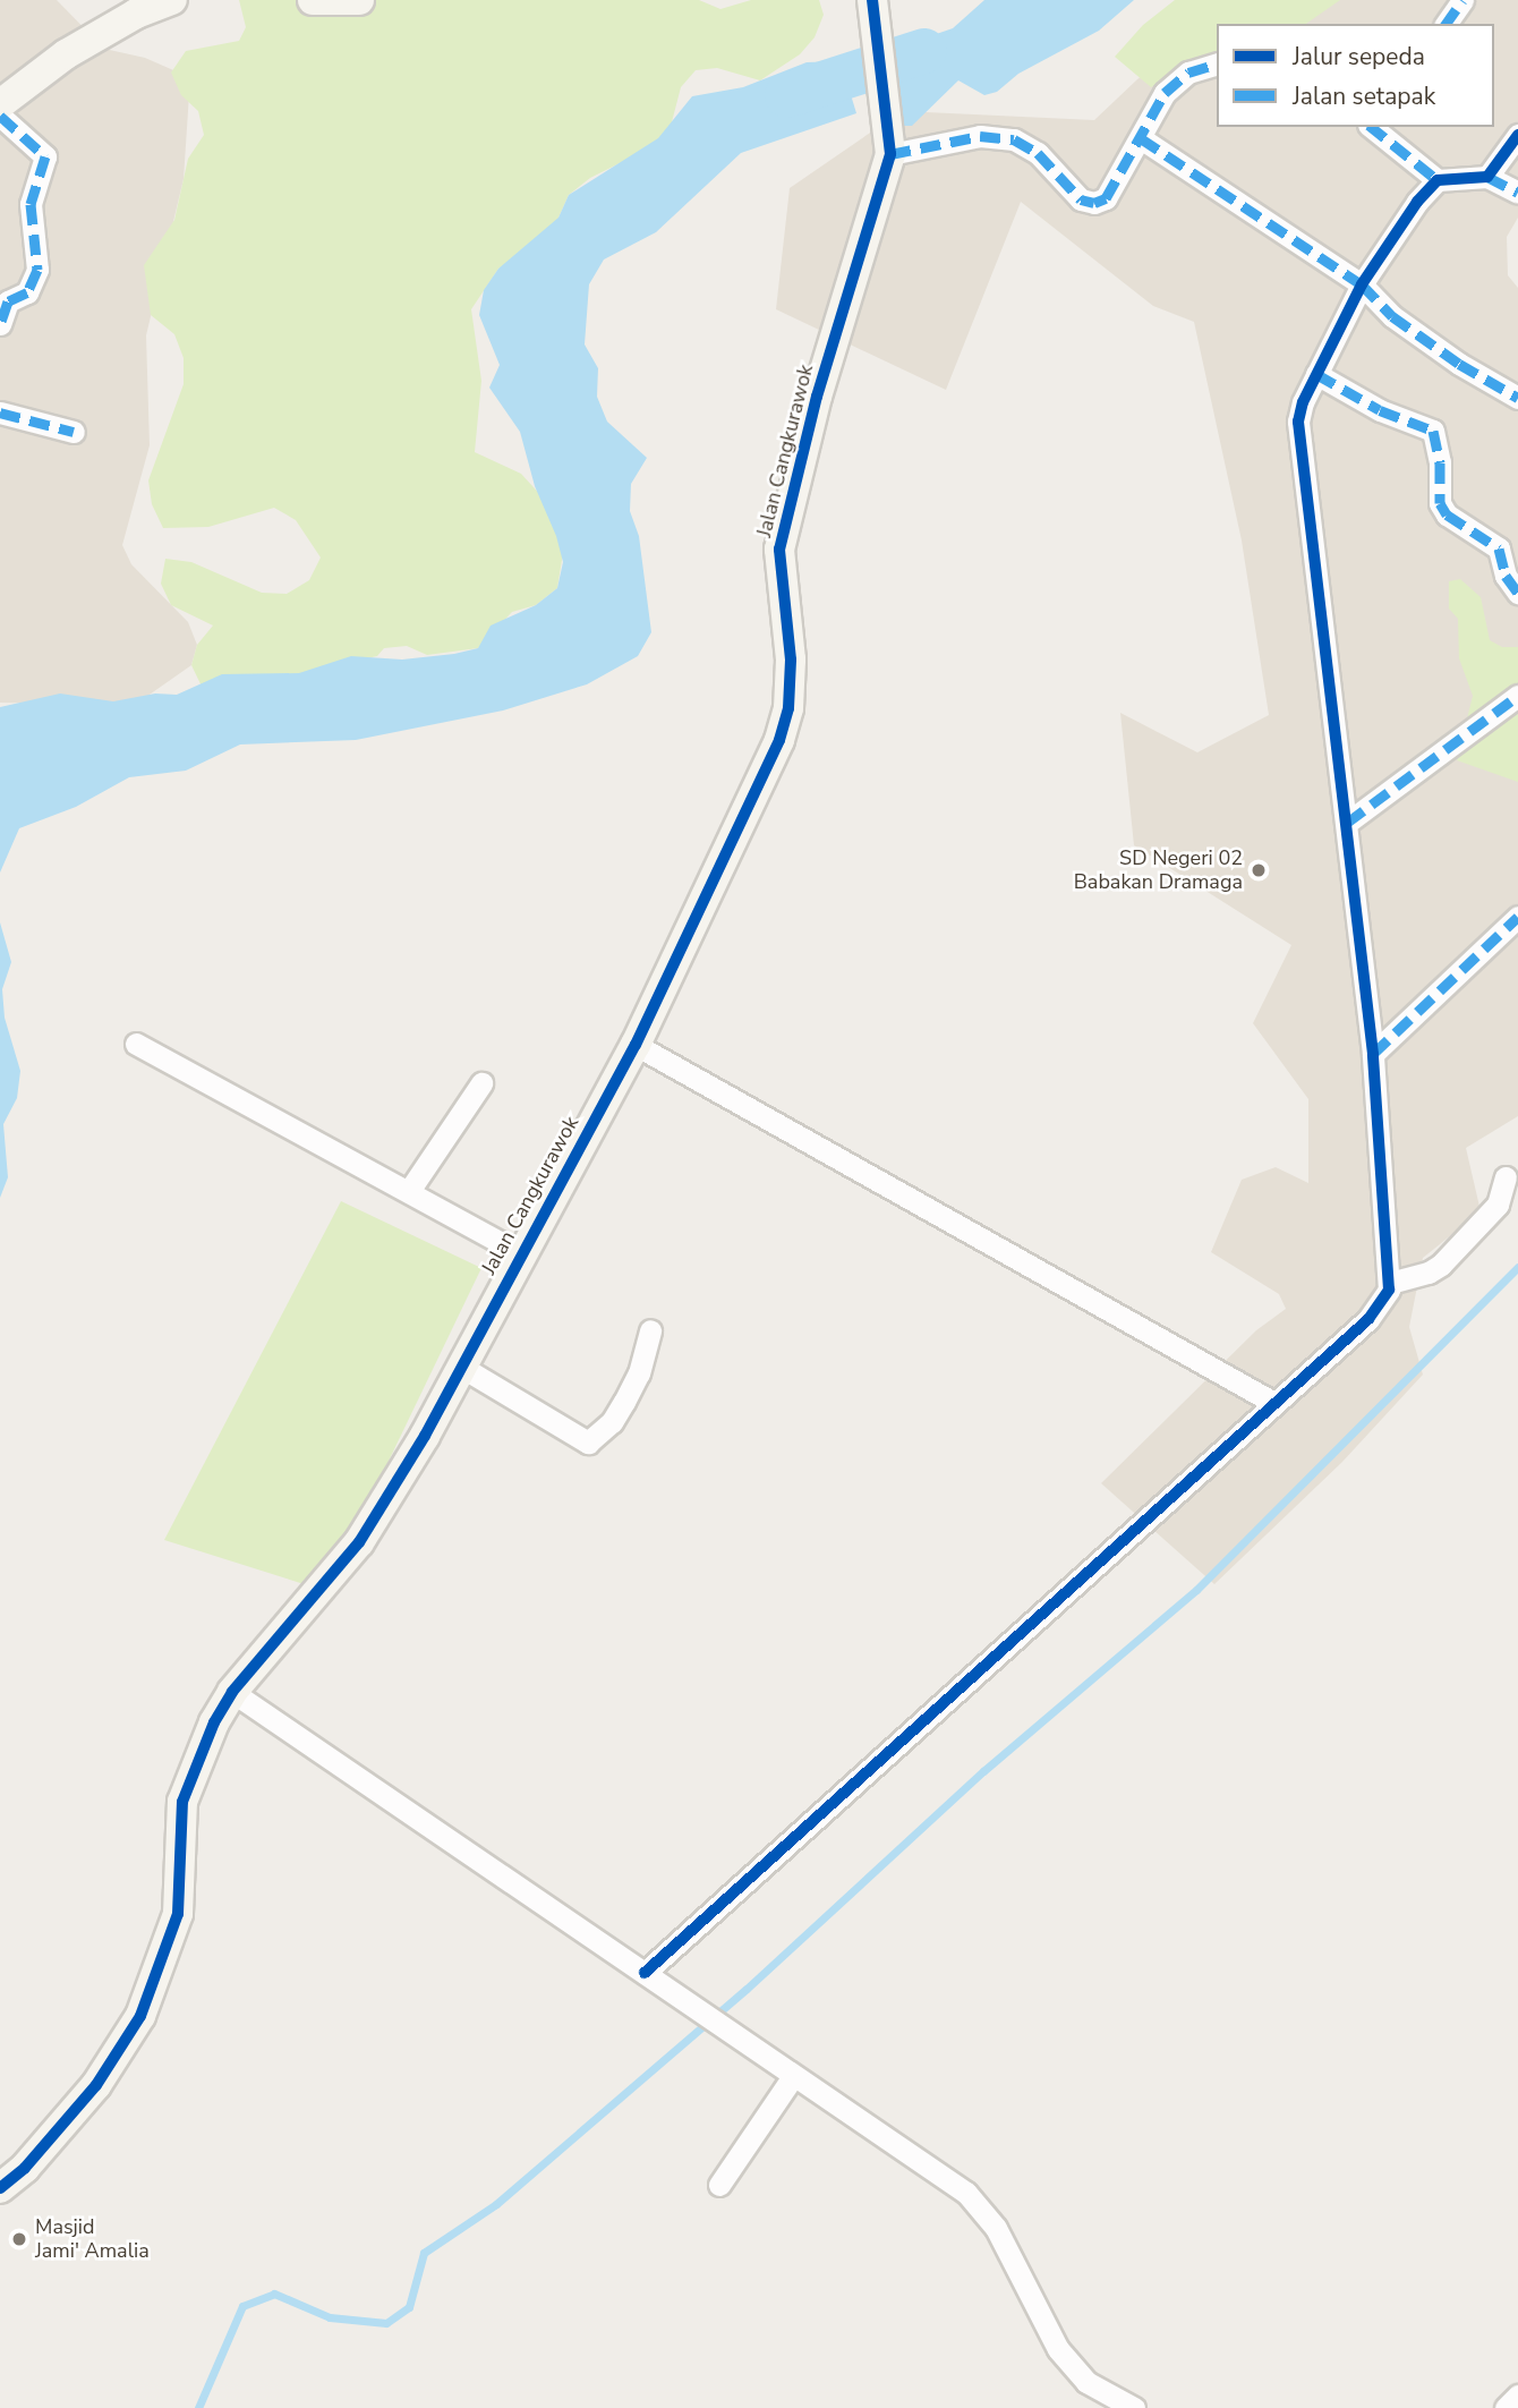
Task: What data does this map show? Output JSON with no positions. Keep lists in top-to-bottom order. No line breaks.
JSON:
{"streets":{"street":["Jalan Cangkurawok"]},"places":["SD Negeri 02 Babakan Dramaga","Masjid Jami' Amalia"],"legend":["Jalur sepeda","Jalan setapak"]}
